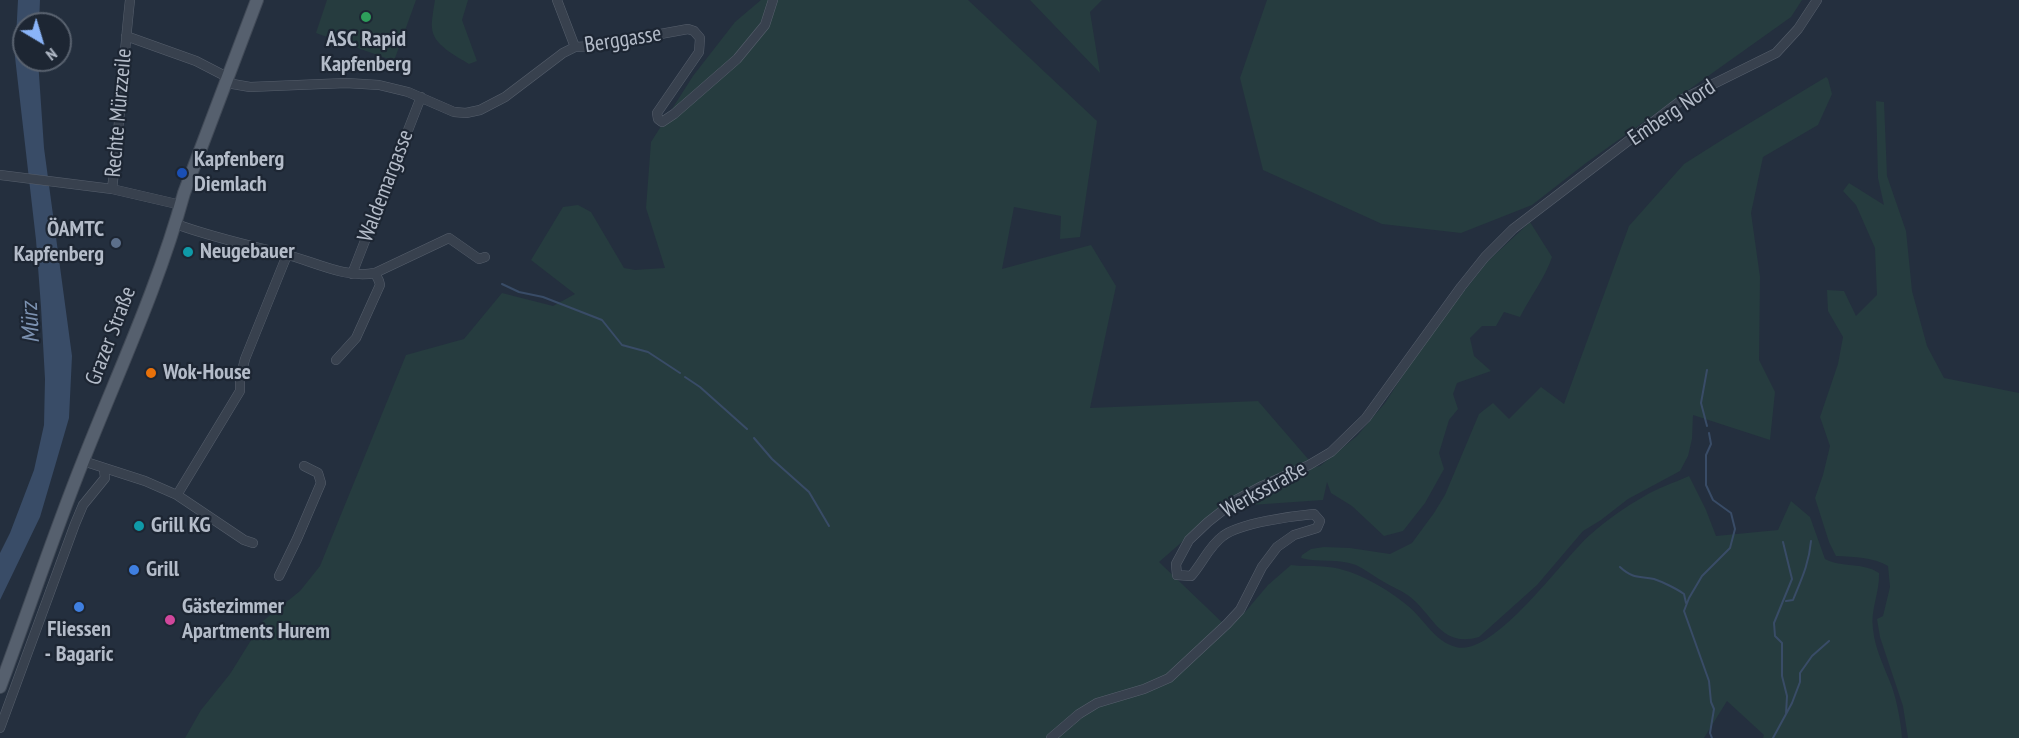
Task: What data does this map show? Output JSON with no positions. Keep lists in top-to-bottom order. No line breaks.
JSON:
{"streets":{"main road":["Grazer Straße"],"street":["Berggasse","Rechte Mürzzeile","Emberg Nord","Waldemargasse","Werksstraße"]},"crossings":[["Berggasse","Rechte Mürzzeile"],["Berggasse","Waldemargasse"],["Berggasse","Grazer Straße"],["Rechte Mürzzeile","Grazer Straße"],["Emberg Nord","Werksstraße"]],"water":["Mürz"],"places":["ASC Rapid Kapfenberg","Kapfenberg Diemlach","ÖAMTC Kapfenberg","Neugebauer","Wok-House","Grill KG","Grill","Fliessen - Bagaric","Gästezimmer Apartments Hurem"],"north":"bottom right"}
